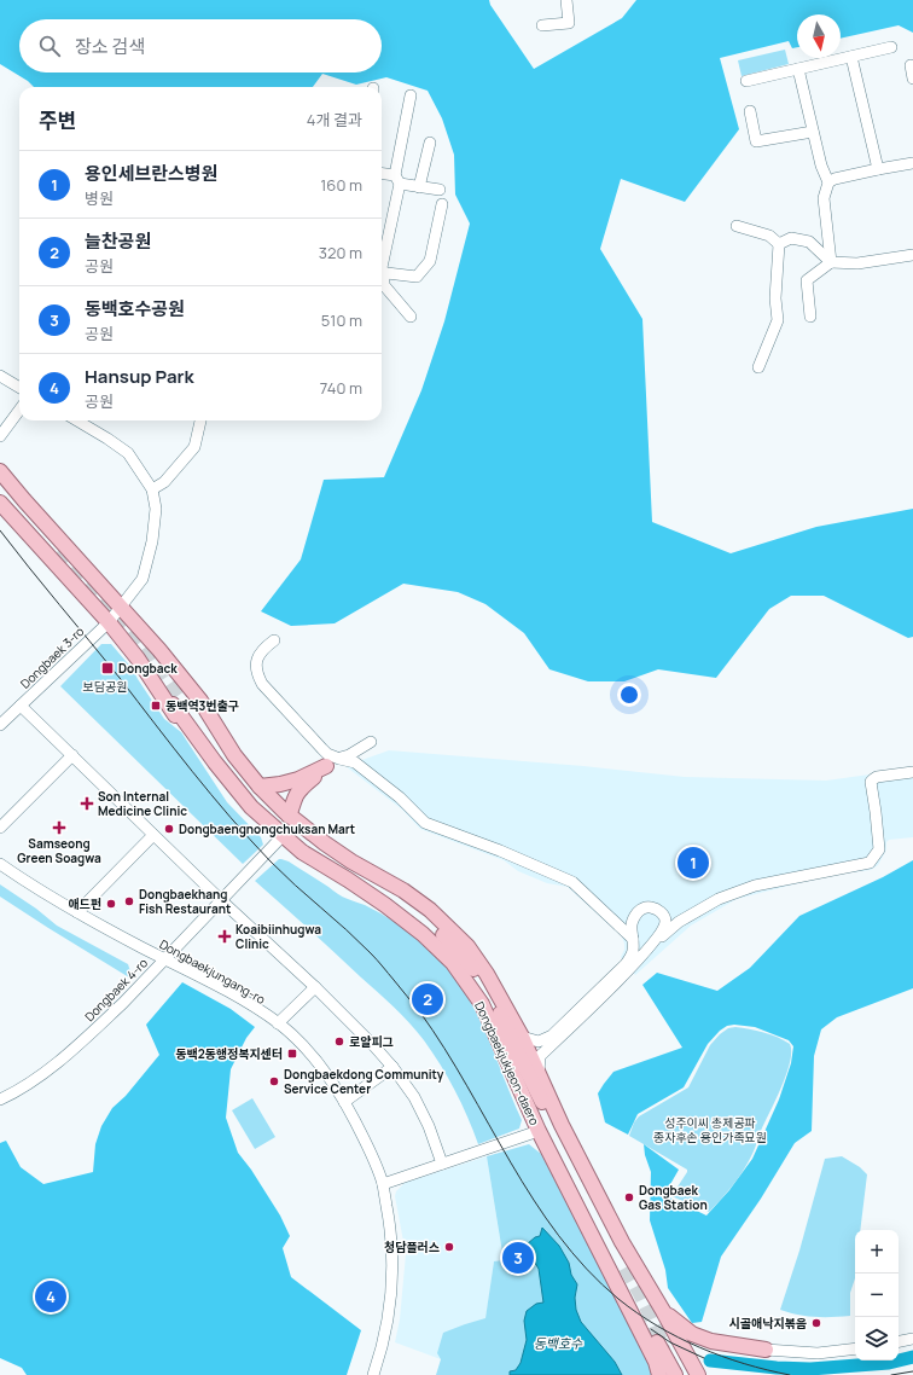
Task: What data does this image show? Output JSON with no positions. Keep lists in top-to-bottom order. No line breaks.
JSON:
{"streets":{"main road":["Dongbaekjukjeon-daero"],"street":["Dongbaek 3-ro","Dongbaekjungang-ro","Dongbaek 4-ro"]},"crossings":[["Dongbaekjungang-ro","Dongbaek 4-ro"]],"water":["동백호수"],"parks":["보담공원","성주이씨 총제공파 종자후손 용인가족묘원"],"places":{"transit":["Dongback","동백역3번출구","동백2동행정복지센터"],"health":["Son Internal Medicine Clinic","Samseong Green Soagwa","Koaibiinhugwa Clinic"],"other":["Dongbaengnongchuksan Mart","Dongbaekhang Fish Restaurant","애드펀","로얄피그","Dongbaekdong Community Service Center","Dongbaek Gas Station","청담플러스","시골애낙지볶음"]},"north":"bottom","page":{"search":"장소 검색","heading":["주변","4개 결과"],"list":[{"mark":"1","name":"용인세브란스병원","note":"병원","value":"160 m"},{"mark":"2","name":"늘찬공원","note":"공원","value":"320 m"},{"mark":"3","name":"동백호수공원","note":"공원","value":"510 m"},{"mark":"4","name":"Hansup Park","note":"공원","value":"740 m"}],"pins":["1","2","3","4"],"map_buttons":["+","−"]}}
